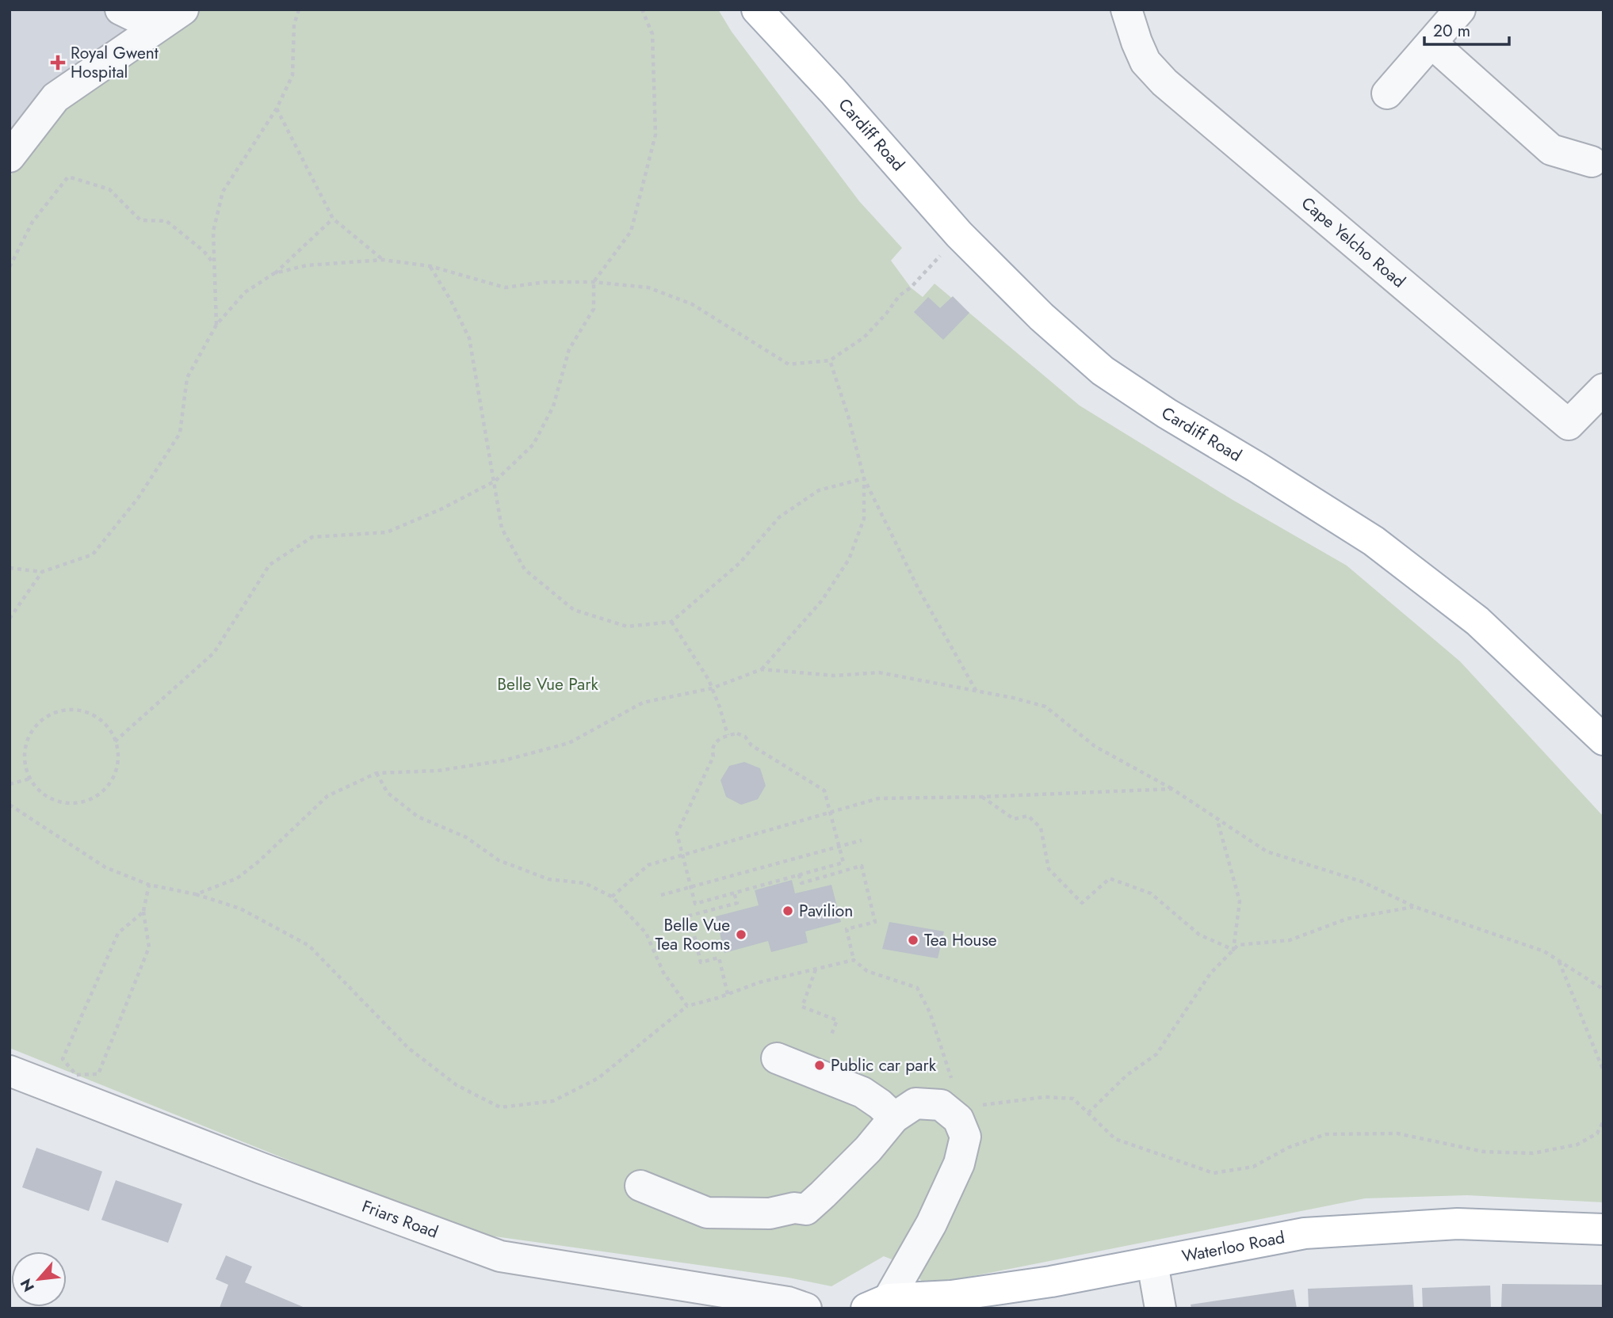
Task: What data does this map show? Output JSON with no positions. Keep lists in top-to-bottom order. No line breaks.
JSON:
{"streets":{"main road":["Cardiff Road","Waterloo Road"],"street":["Cape Yelcho Road","Friars Road"]},"parks":["Belle Vue Park"],"places":{"health":["Royal Gwent Hospital"],"other":["Pavilion","Belle Vue Tea Rooms","Tea House","Public car park"]},"scale_bar":"20 m","north":"bottom left"}
